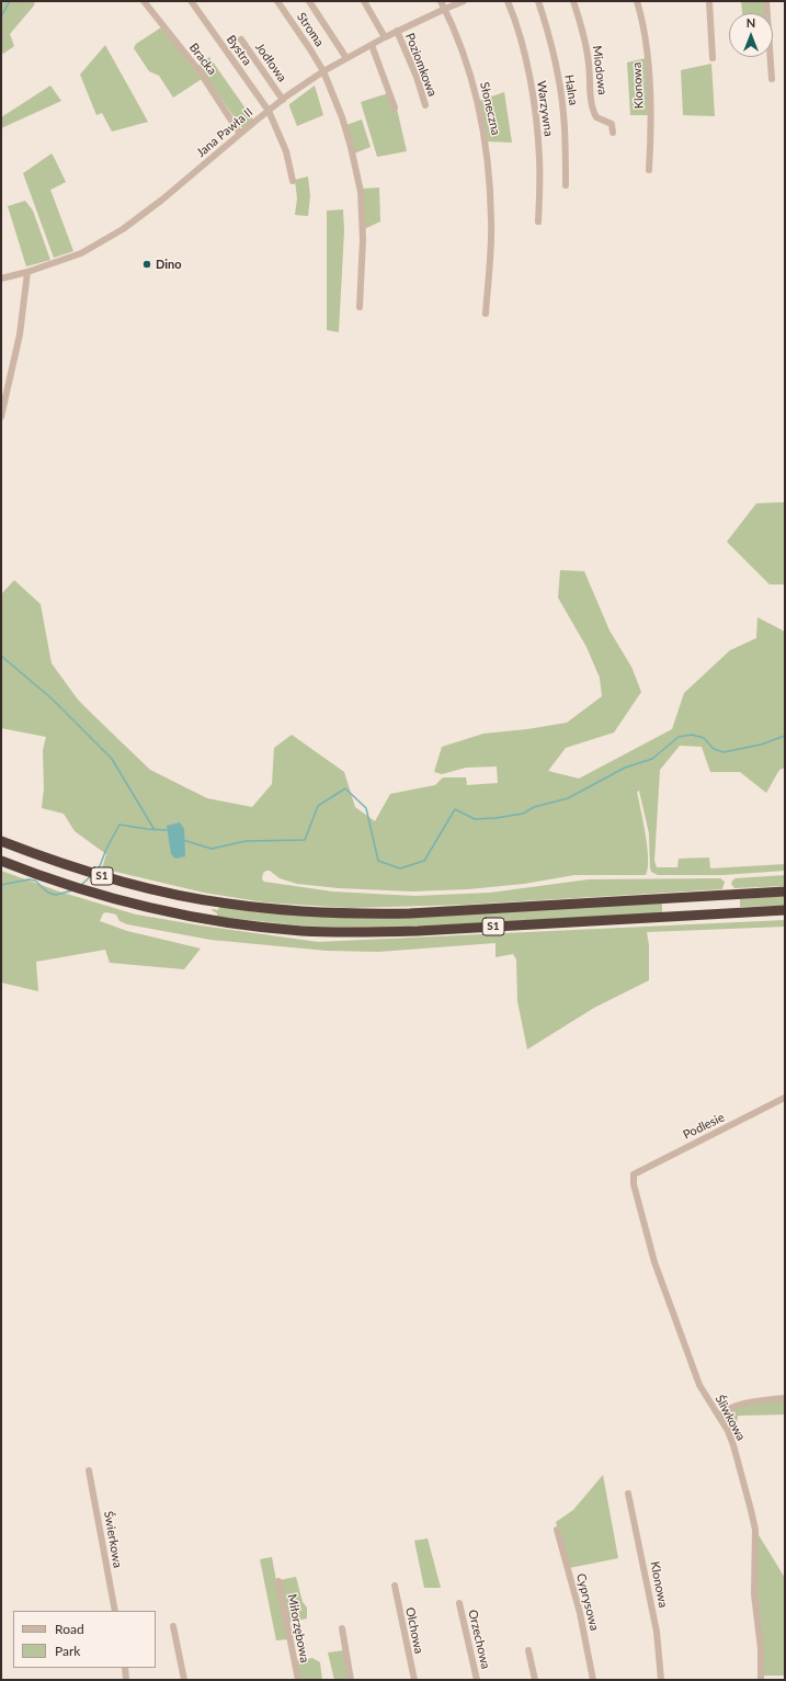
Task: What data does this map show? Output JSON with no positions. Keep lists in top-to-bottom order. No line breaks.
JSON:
{"streets":{"highway":["S1"],"street":["Stroma","Bystra","Bracka","Jodłowa","Poziomkowa","Miodowa","Klonowa","Halna","Słoneczna","Warzywna","Jana Pawła II","Podlesie","Śliwkowa","Świerkowa","Cyprysowa","Miłorzębowa","Olchowa","Orzechowa"]},"crossings":[["Stroma","Jana Pawła II"],["Bystra","Jana Pawła II"],["Bracka","Jana Pawła II"],["Jodłowa","Jana Pawła II"],["Poziomkowa","Jana Pawła II"],["Słoneczna","Jana Pawła II"],["Podlesie","Śliwkowa"]],"places":["Dino"],"legend":["Road","Park"],"north":"top"}
